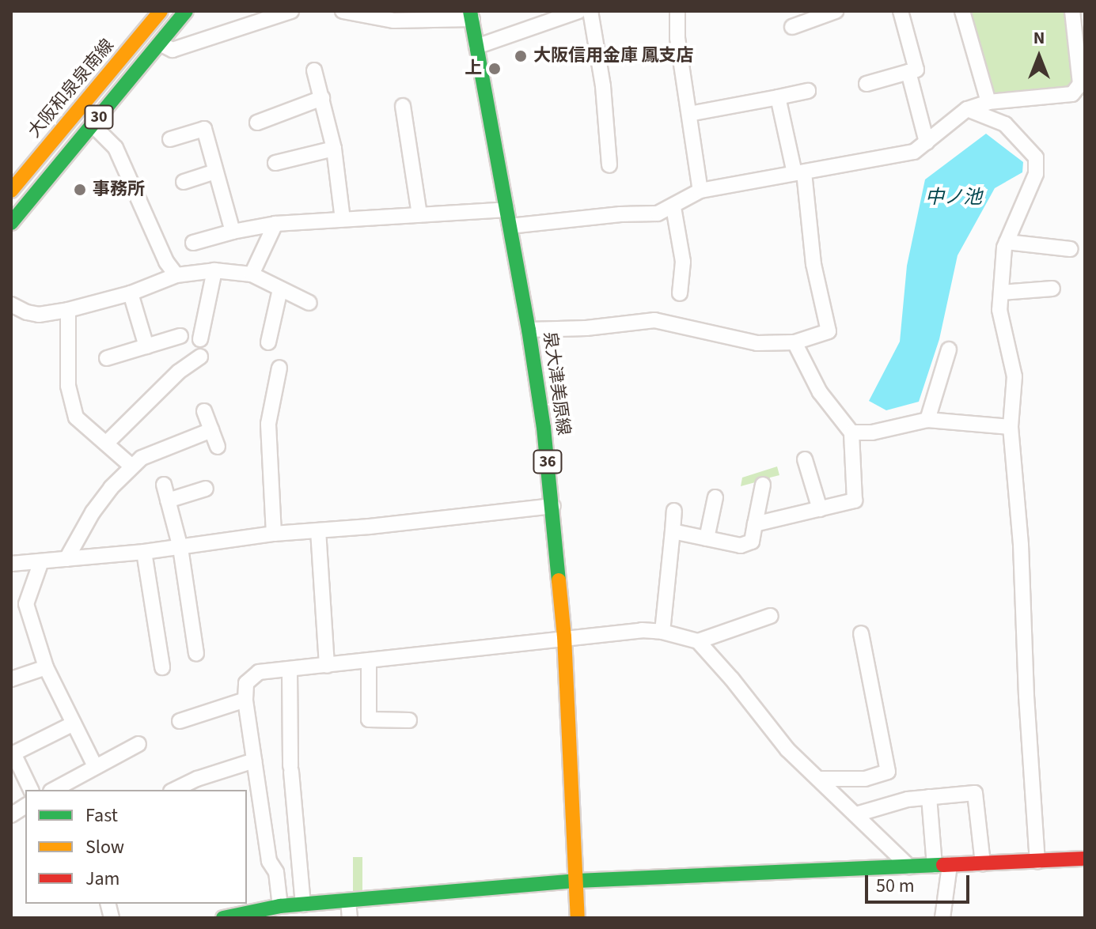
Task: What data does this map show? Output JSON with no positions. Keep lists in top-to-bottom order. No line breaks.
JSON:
{"streets":{"main road":["大阪和泉泉南線","30","泉大津美原線","36"]},"water":["中ノ池"],"places":["大阪信用金庫 鳳支店","上","事務所"],"legend":["Fast","Slow","Jam"],"scale_bar":"50 m","north":"top"}
